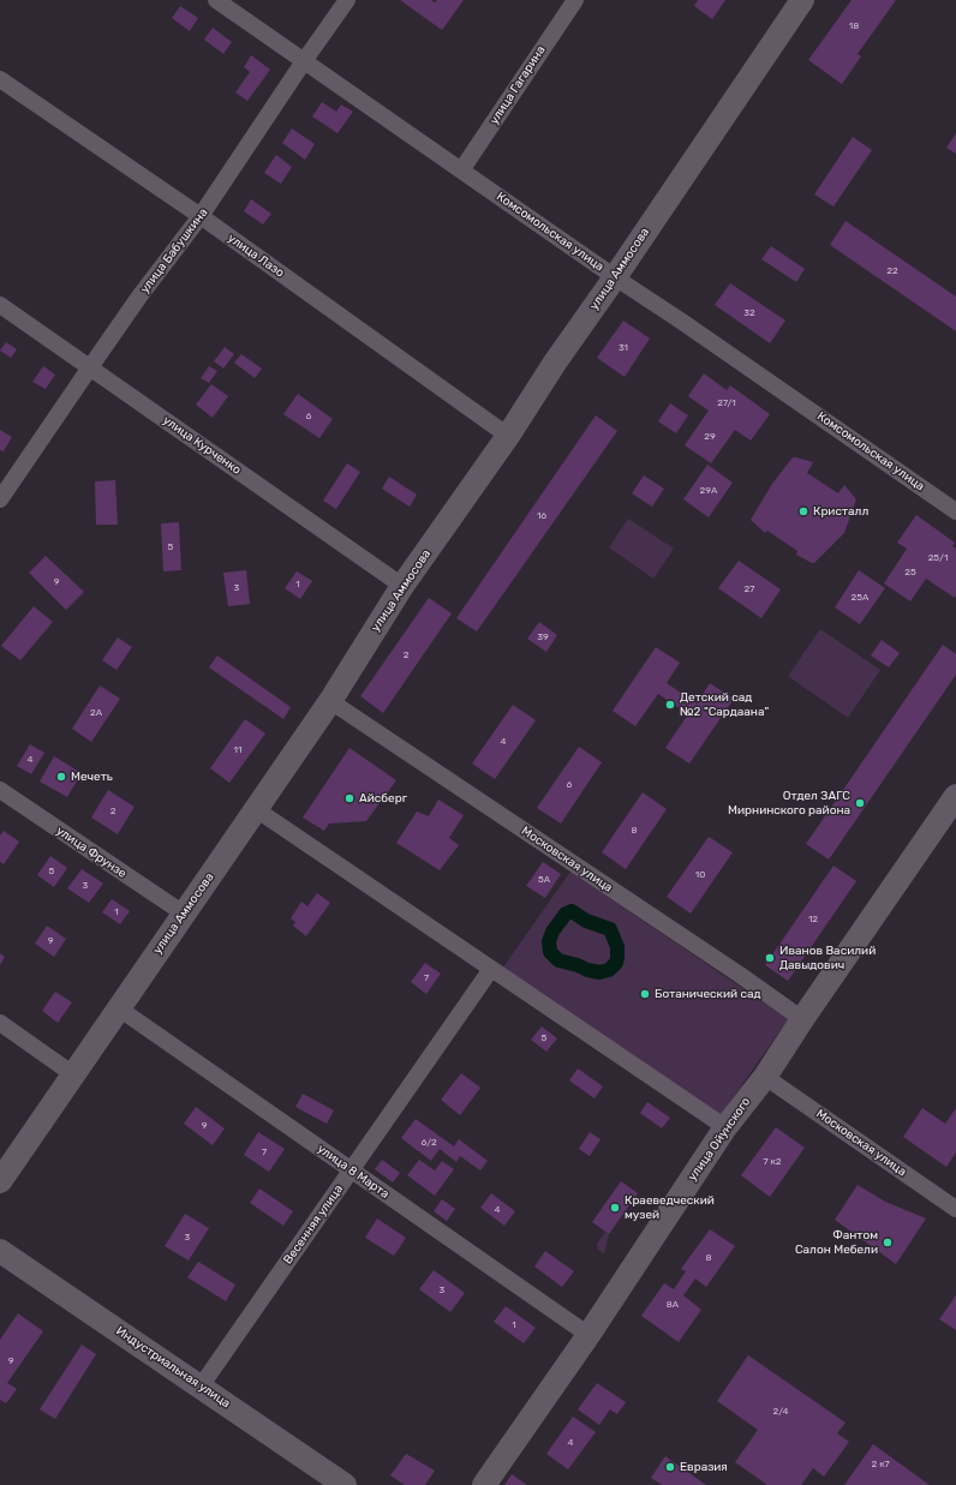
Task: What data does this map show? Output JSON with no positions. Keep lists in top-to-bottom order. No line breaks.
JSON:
{"streets":{"main road":["улица Аммосова","улица Ойунского","Индустриальная улица"],"street":["улица Гагарина","Комсомольская улица","улица Бабушкина","улица Лазо","улица Курченко","улица Фрунзе","Московская улица","улица 8 Марта","Весенняя улица"]},"crossings":[["улица Гагарина","Комсомольская улица"],["Комсомольская улица","улица Бабушкина"],["Комсомольская улица","улица Аммосова"],["улица Бабушкина","улица Лазо"],["улица Бабушкина","улица Курченко"],["улица Лазо","улица Аммосова"],["улица Аммосова","улица Курченко"],["улица Аммосова","улица Фрунзе"],["улица Аммосова","Московская улица"],["улица Аммосова","улица 8 Марта"],["Московская улица","улица Ойунского"],["улица Ойунского","улица 8 Марта"],["улица 8 Марта","Весенняя улица"],["Весенняя улица","Индустриальная улица"]],"places":["Кристалл","Детский сад №2 \"Сардаана\"","Мечеть","Айсберг","Отдел ЗАГС Мирнинского района","Иванов Василий Давыдович","Ботанический сад","Краеведческий музей","Фантом Салон Мебели","Евразия"],"house_numbers":["18","22","32","31","27/1","6","29","29А","16","5","25/1","25","9","1","3","27","25А","39","2","2А","4","11","4","6","2","8","5","10","5А","3","1","12","9","7","5","9","6/2","7","7 к2","4","3","8","3","8А","1","9","2/4","4","2 к7"]}
